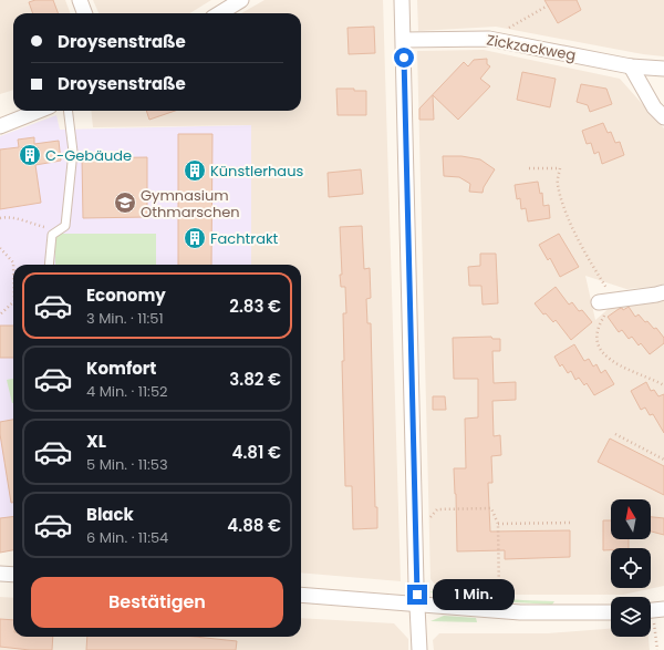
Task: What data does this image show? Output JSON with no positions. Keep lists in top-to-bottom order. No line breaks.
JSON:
{"streets":{"street":["Zickzackweg"]},"places":{"building":["C-Gebäude","Künstlerhaus","Fachtrakt"],"school or university":["Gymnasium Othmarschen"]},"north":"top","page":{"banner":["Droysenstraße","Droysenstraße"],"list":[{"name":"Economy","note":"3 Min. · 11:51","value":"2.83 €"},{"name":"Komfort","note":"4 Min. · 11:52","value":"3.82 €"},{"name":"XL","note":"5 Min. · 11:53","value":"4.81 €"},{"name":"Black","note":"6 Min. · 11:54","value":"4.88 €"}],"buttons":"Bestätigen","bubble":"1 Min."}}
